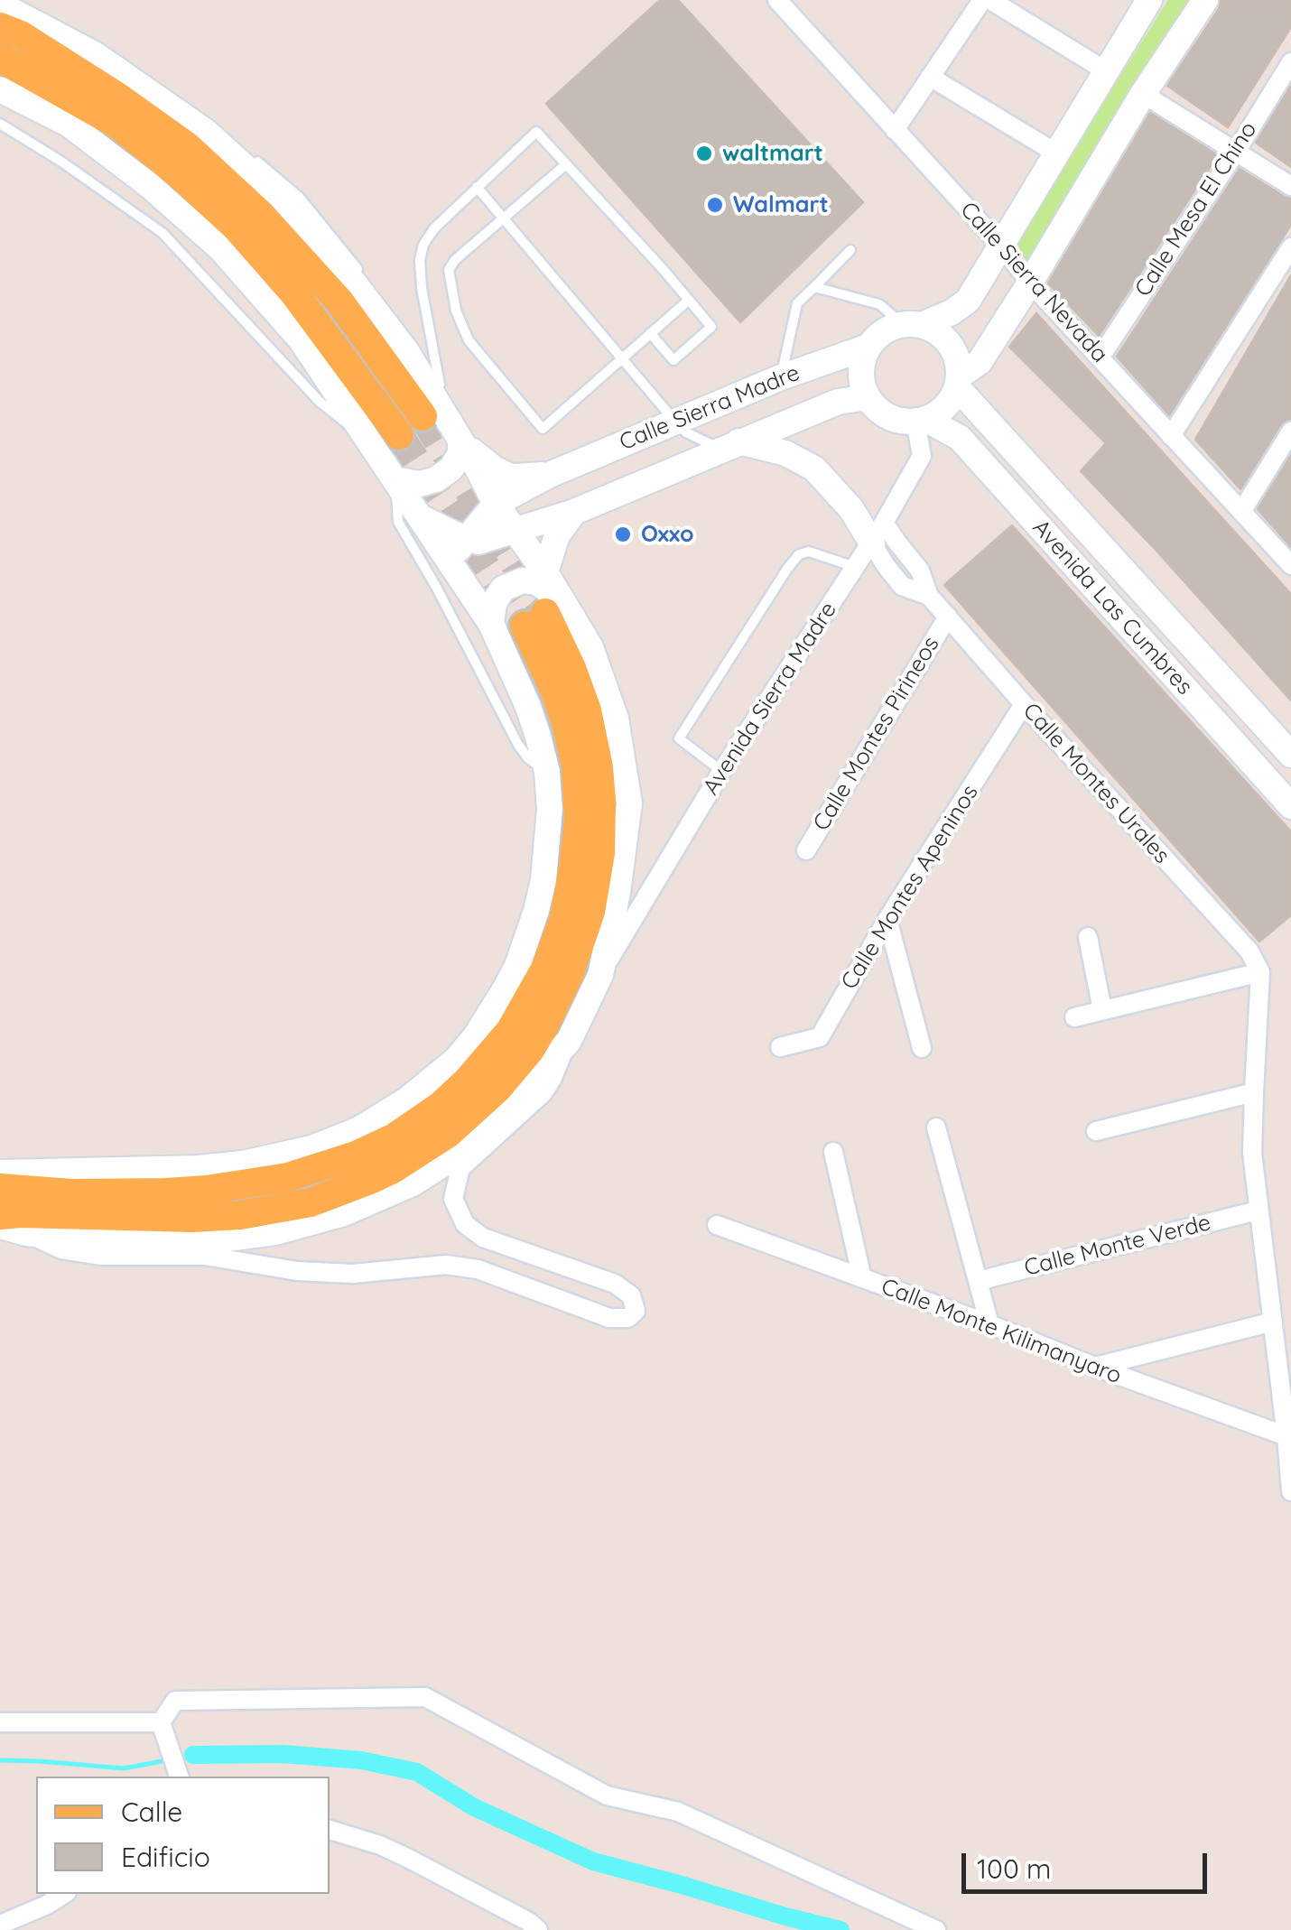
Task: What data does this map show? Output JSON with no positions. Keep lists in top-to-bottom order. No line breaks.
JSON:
{"streets":{"street":["Calle Mesa El Chino","Calle Sierra Nevada","Calle Sierra Madre","Avenida Las Cumbres","Avenida Sierra Madre","Calle Montes Pirineos","Calle Montes Urales","Calle Montes Apeninos","Calle Monte Verde","Calle Monte Kilimanyaro"]},"crossings":[["Calle Mesa El Chino","Calle Sierra Nevada"],["Calle Sierra Madre","Avenida Las Cumbres"],["Calle Sierra Madre","Avenida Sierra Madre"],["Avenida Las Cumbres","Avenida Sierra Madre"],["Avenida Sierra Madre","Calle Montes Urales"],["Calle Montes Pirineos","Calle Montes Urales"],["Calle Montes Urales","Calle Montes Apeninos"]],"places":["waltmart","Walmart","Oxxo"],"legend":["Calle","Edificio"],"scale_bar":"100 m"}
